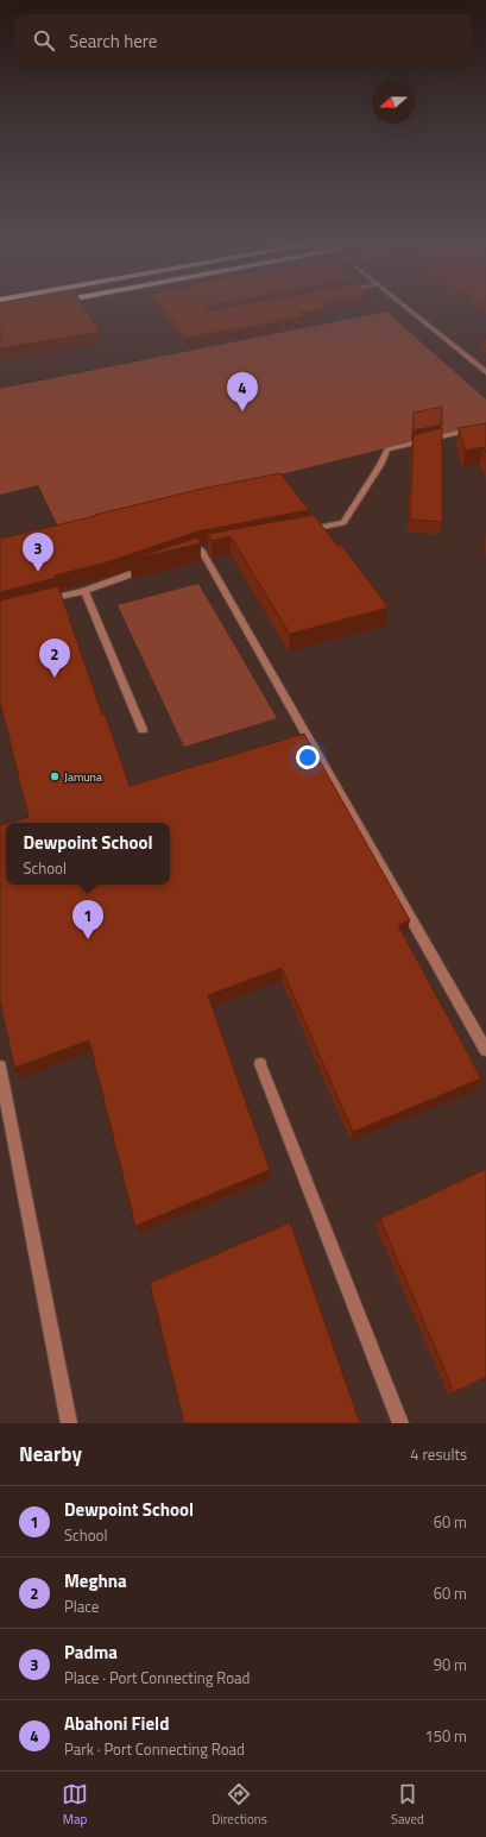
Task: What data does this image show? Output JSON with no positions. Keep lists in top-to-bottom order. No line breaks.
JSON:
{"places":["Jamuna"],"north":"left","page":{"search":"Search here","pins":["4","3","2","1"],"popup":["Dewpoint School","School"],"heading":["Nearby","4 results"],"list":[{"mark":"1","name":"Dewpoint School","note":"School","value":"60 m"},{"mark":"2","name":"Meghna","note":"Place","value":"60 m"},{"mark":"3","name":"Padma","note":"Place · Port Connecting Road","value":"90 m"},{"mark":"4","name":"Abahoni Field","note":"Park · Port Connecting Road","value":"150 m"}],"nav":["Map","Directions","Saved"]}}
